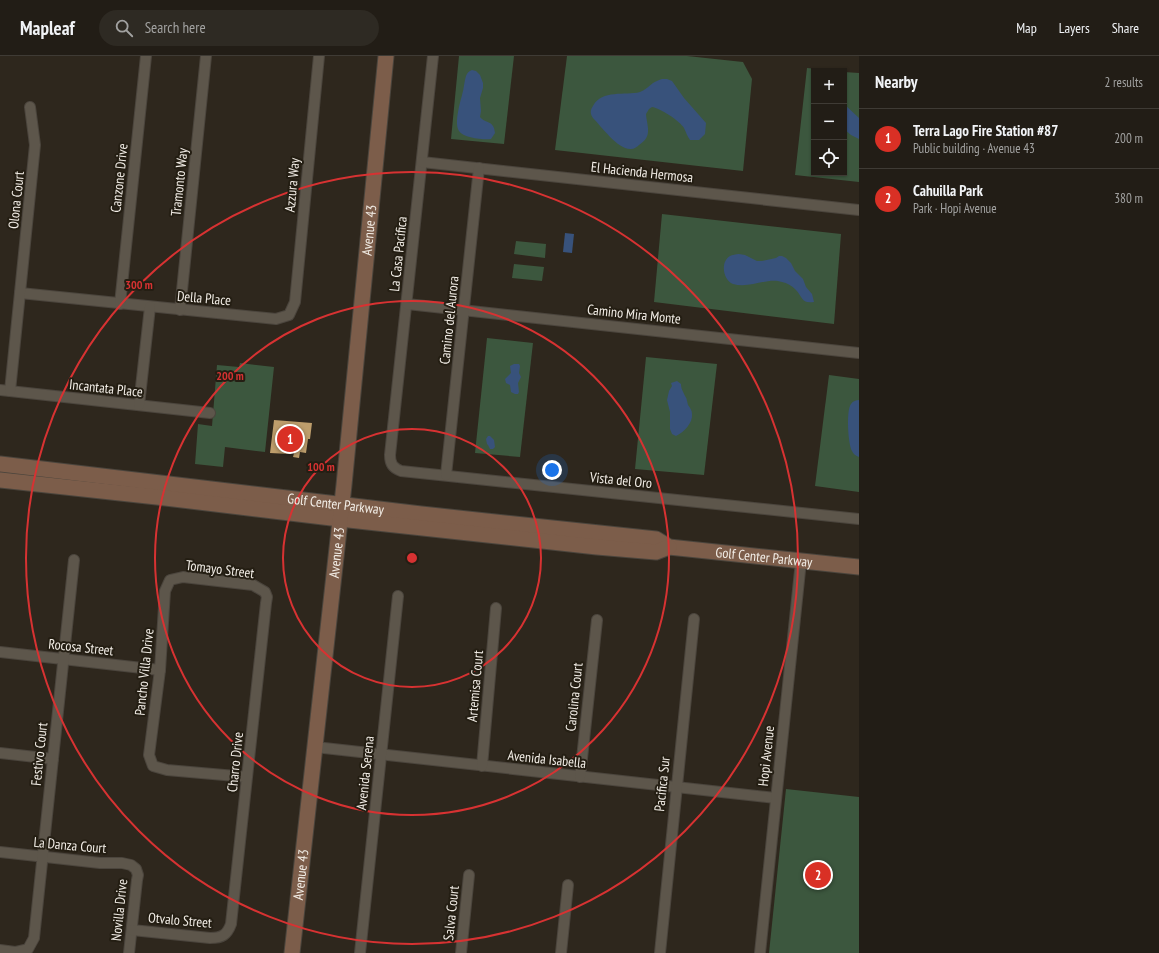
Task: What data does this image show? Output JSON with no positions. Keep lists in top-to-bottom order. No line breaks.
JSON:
{"streets":{"main road":["Avenue 43","Golf Center Parkway"],"street":["El Hacienda Hermosa","Canzone Drive","Tramonto Way","Azzura Way","Olona Court","La Casa Pacifica","Della Place","Camino Mira Monte","Camino del Aurora","Incantata Place","Vista del Oro","Tomayo Street","Rocosa Street","Pancho Villa Drive","Artemisa Court","Carolina Court","Festivo Court","Hopi Avenue","Avenida Isabella","Charro Drive","Avenida Serena","Pacifica Sur","La Danza Court","Novilla Drive","Salva Court","Otvalo Street"]},"crossings":[["El Hacienda Hermosa","La Casa Pacifica"],["El Hacienda Hermosa","Camino del Aurora"],["Canzone Drive","Della Place"],["Tramonto Way","Della Place"],["Azzura Way","Della Place"],["Olona Court","Della Place"],["Olona Court","Incantata Place"],["Avenue 43","Golf Center Parkway"],["Avenue 43","Avenida Isabella"],["La Casa Pacifica","Camino Mira Monte"],["La Casa Pacifica","Vista del Oro"],["Camino Mira Monte","Camino del Aurora"],["Camino del Aurora","Vista del Oro"],["Golf Center Parkway","Hopi Avenue"],["Tomayo Street","Pancho Villa Drive"],["Tomayo Street","Charro Drive"],["Rocosa Street","Pancho Villa Drive"],["Rocosa Street","Festivo Court"],["Pancho Villa Drive","Charro Drive"],["Artemisa Court","Avenida Isabella"],["Carolina Court","Avenida Isabella"],["Festivo Court","La Danza Court"],["Hopi Avenue","Avenida Isabella"],["Avenida Isabella","Avenida Serena"],["Avenida Isabella","Pacifica Sur"],["Charro Drive","Otvalo Street"],["La Danza Court","Novilla Drive"],["Novilla Drive","Otvalo Street"]],"page":{"header":"Mapleaf","search":"Search here","nav":["Map","Layers","Share"],"heading":["Nearby","2 results"],"map_buttons":["+","−"],"list":[{"mark":"1","name":"Terra Lago Fire Station #87","note":"Public building · Avenue 43","value":"200 m"},{"mark":"2","name":"Cahuilla Park","note":"Park · Hopi Avenue","value":"380 m"}],"pins":["1","2"]},"rings":["300 m","200 m","100 m"]}
